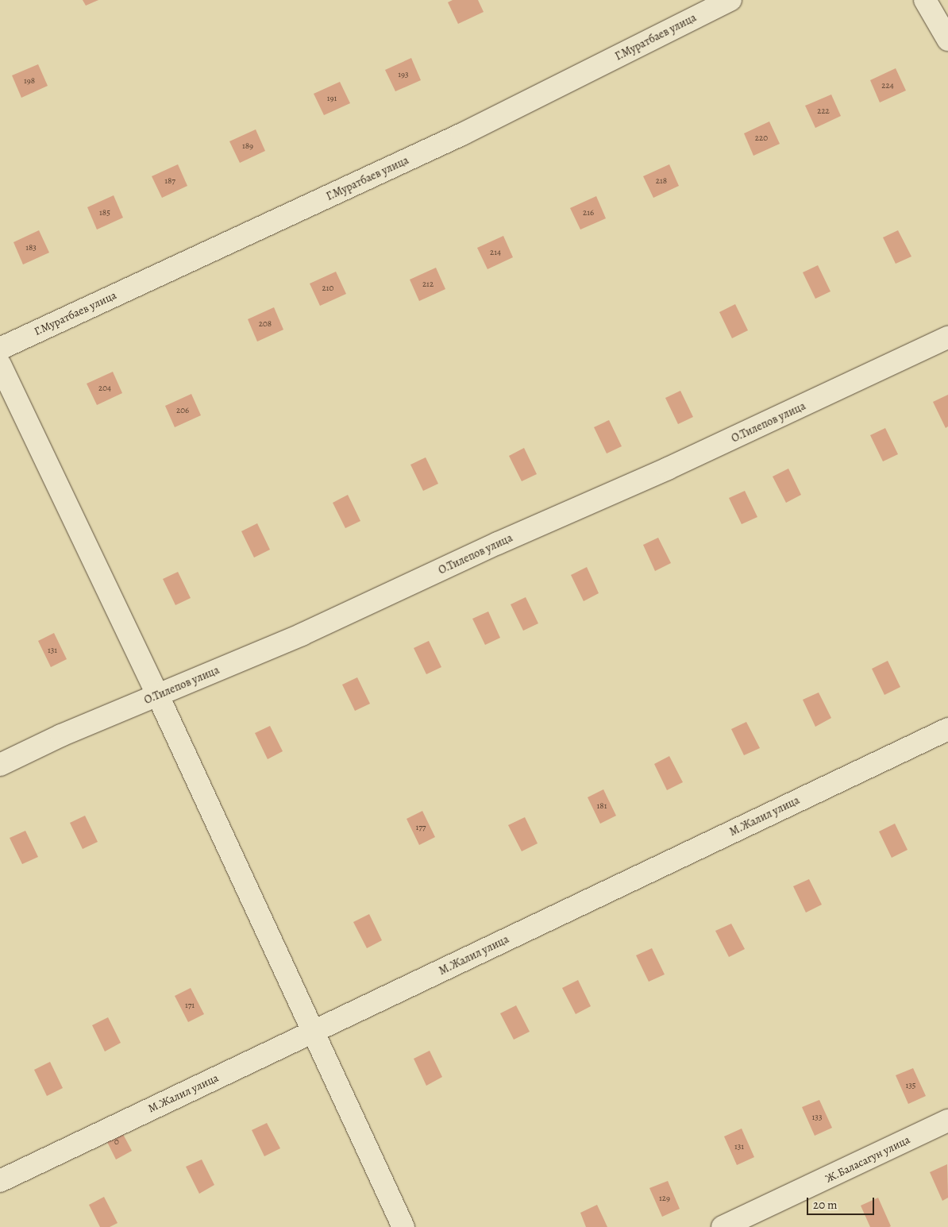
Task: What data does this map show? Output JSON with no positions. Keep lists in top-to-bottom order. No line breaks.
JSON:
{"streets":{"street":["Г.Муратбаев улица","О.Тилепов улица","М.Жалил улица","Ж.Баласагун улица"]},"house_numbers":["193","198","224","191","222","220","189","187","218","185","216","183","214","212","210","208","204","206","131","181","177","171","135","133","0","131","129"],"scale_bar":"20 m"}
